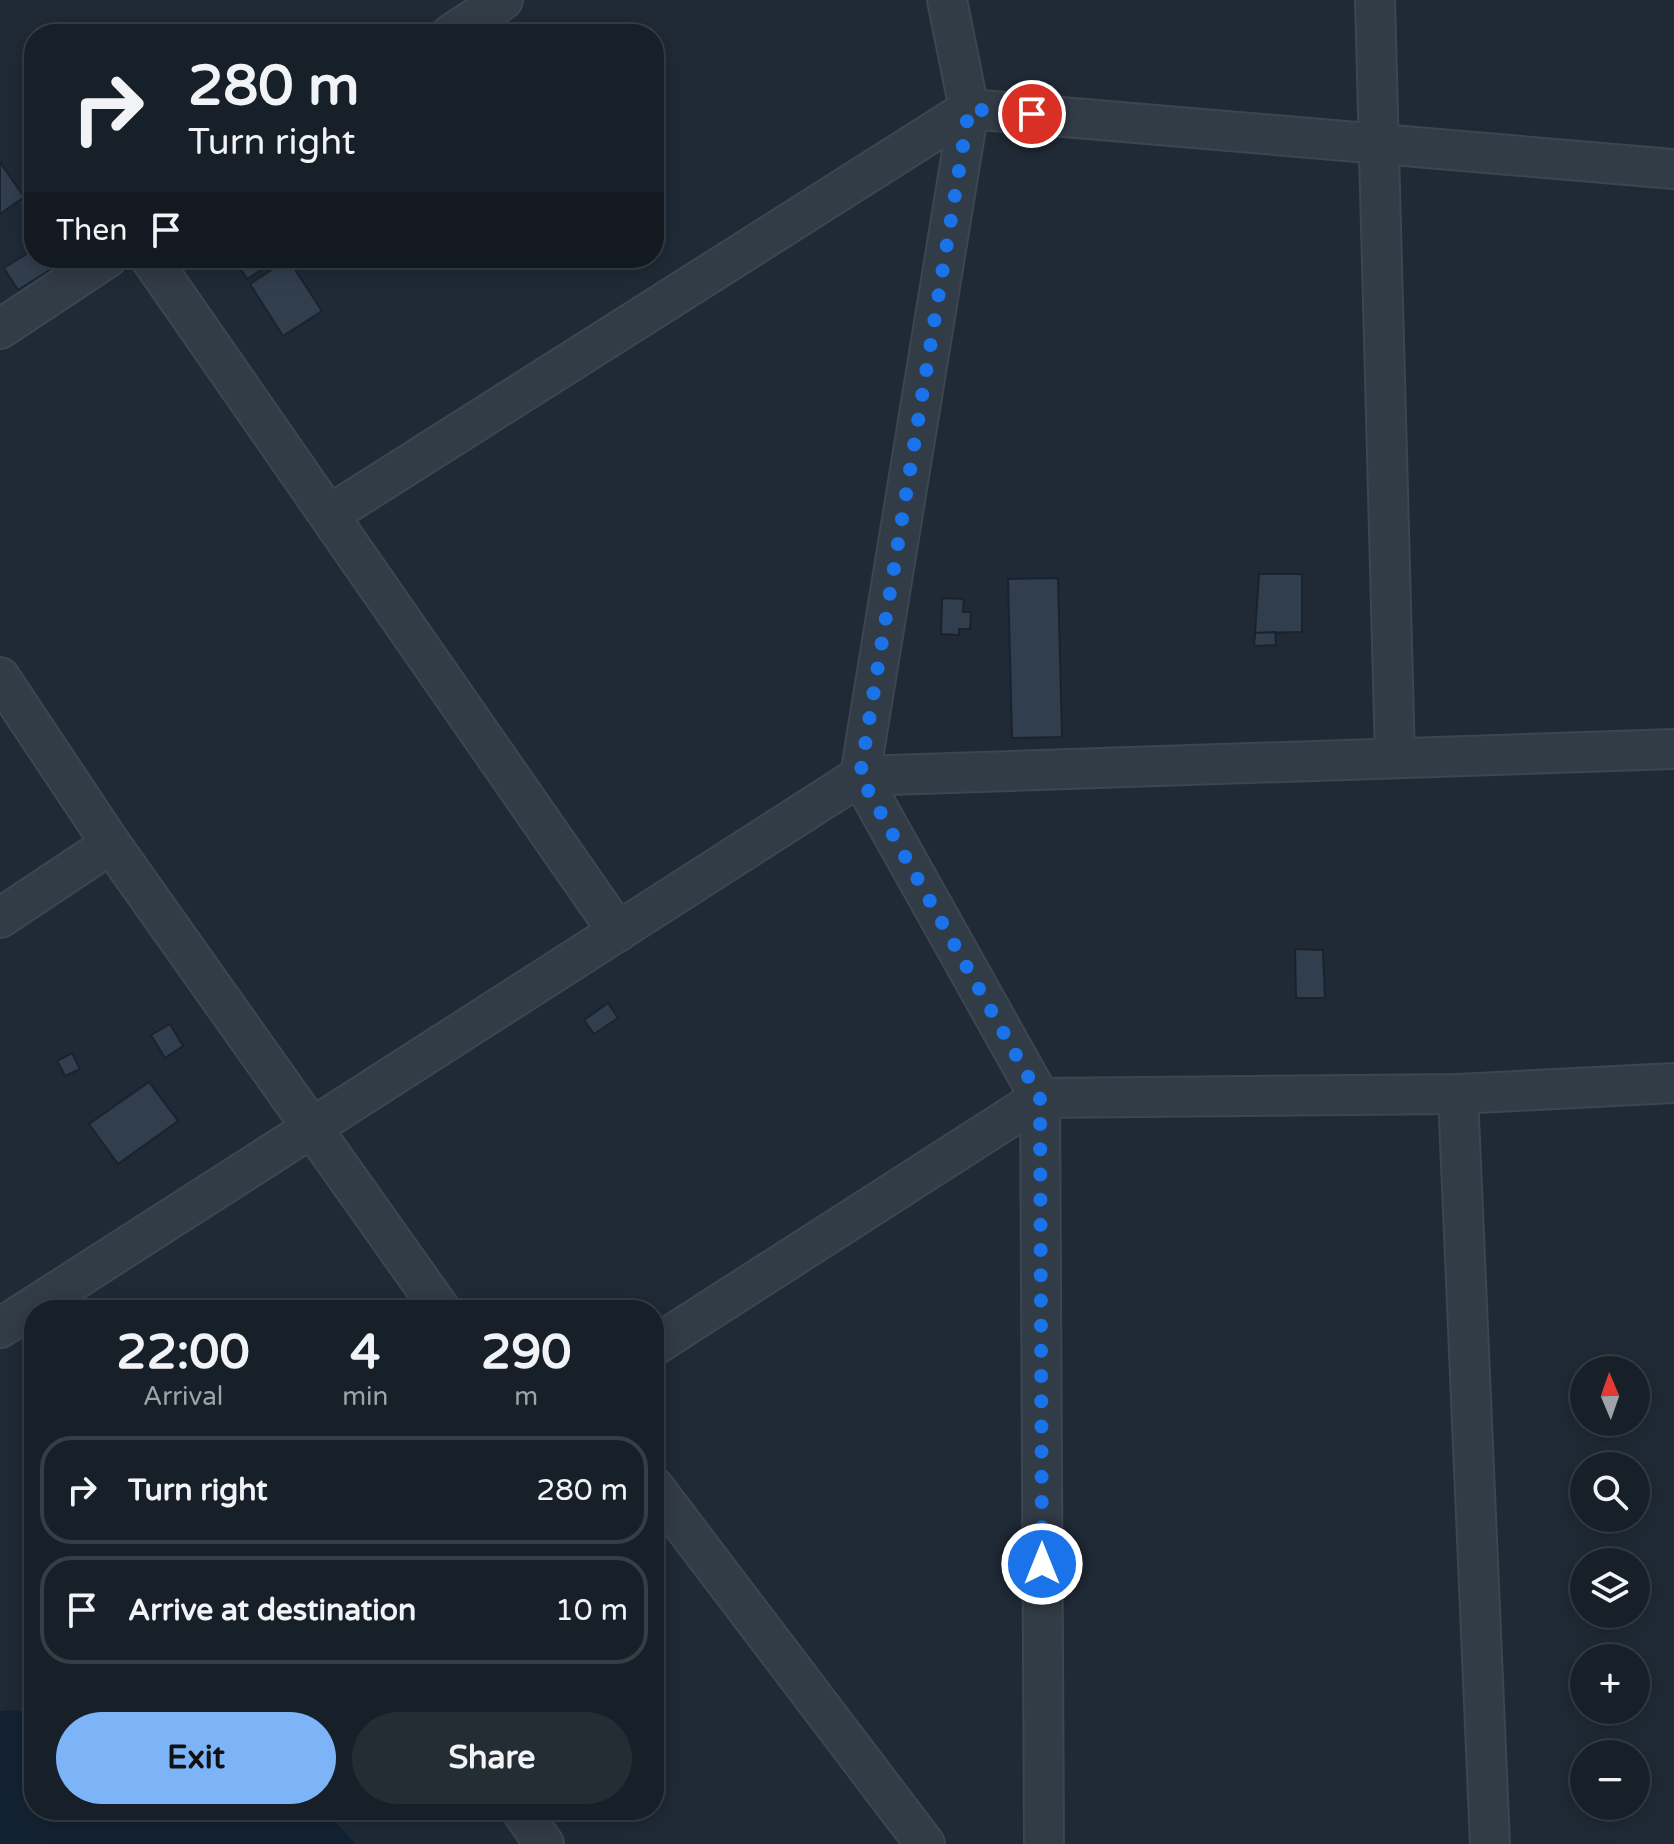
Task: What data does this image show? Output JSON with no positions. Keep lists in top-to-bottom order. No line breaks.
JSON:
{"north":"top","page":{"turn":["280 m","Turn right"],"then":"Then","eta":["22:00","Arrival","4","min","290","m"],"map_buttons":["+","−"],"list":[{"name":"Turn right","value":"280 m"},{"name":"Arrive at destination","value":"10 m"}],"buttons":["Exit","Share"]}}
